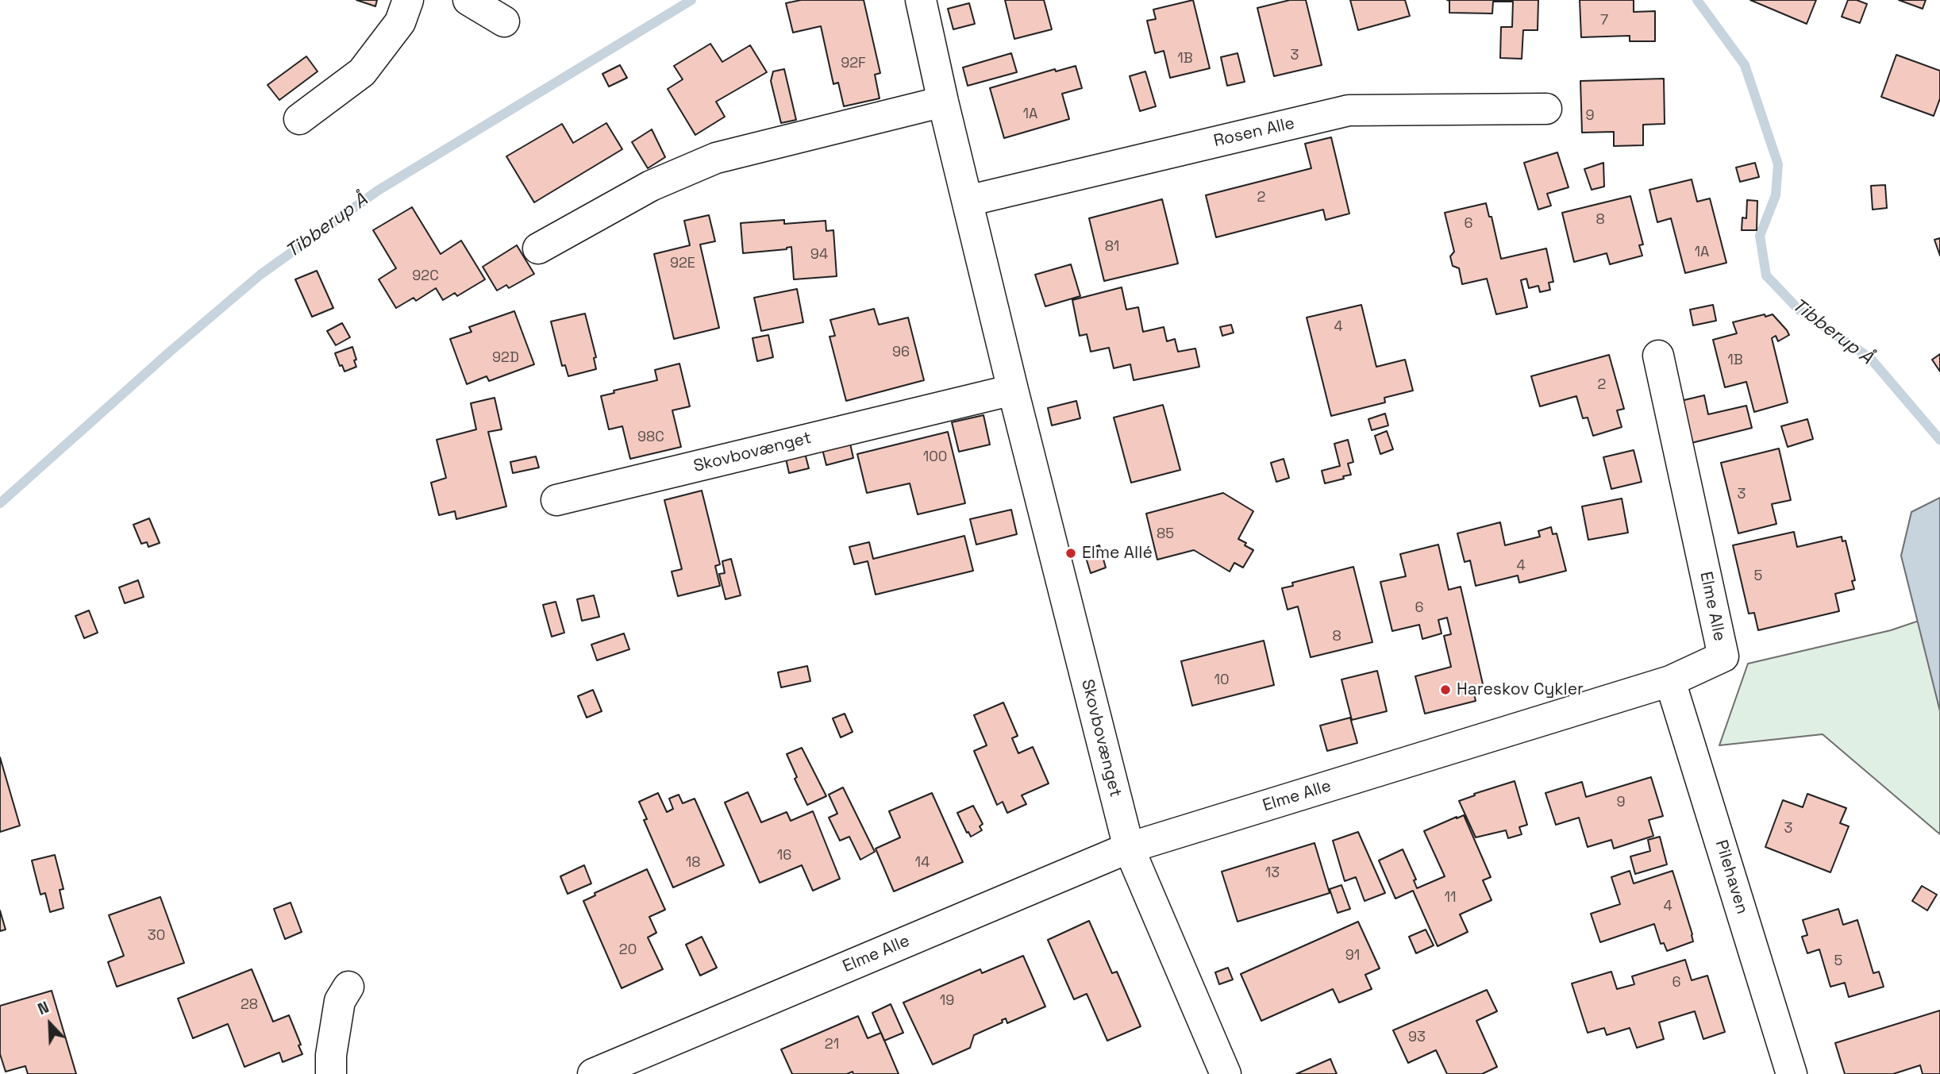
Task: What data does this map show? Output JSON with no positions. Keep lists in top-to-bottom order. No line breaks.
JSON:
{"streets":{"street":["Rosen Alle","Skovbovænget","Elme Alle","Pilehaven"]},"crossings":[["Rosen Alle","Skovbovænget"],["Skovbovænget","Elme Alle"],["Elme Alle","Pilehaven"]],"water":["Tibberup Å"],"places":["Elme Allé","Hareskov Cykler"],"house_numbers":["7","3","1B","92F","1A","9","2","8","6","81","1A","94","92E","92C","4","96","92D","1B","2","98C","100","3","85","4","5","6","8","10","9","3","16","18","14","13","11","4","30","20","91","5","6","19","28","93","21"],"north":"top left"}
